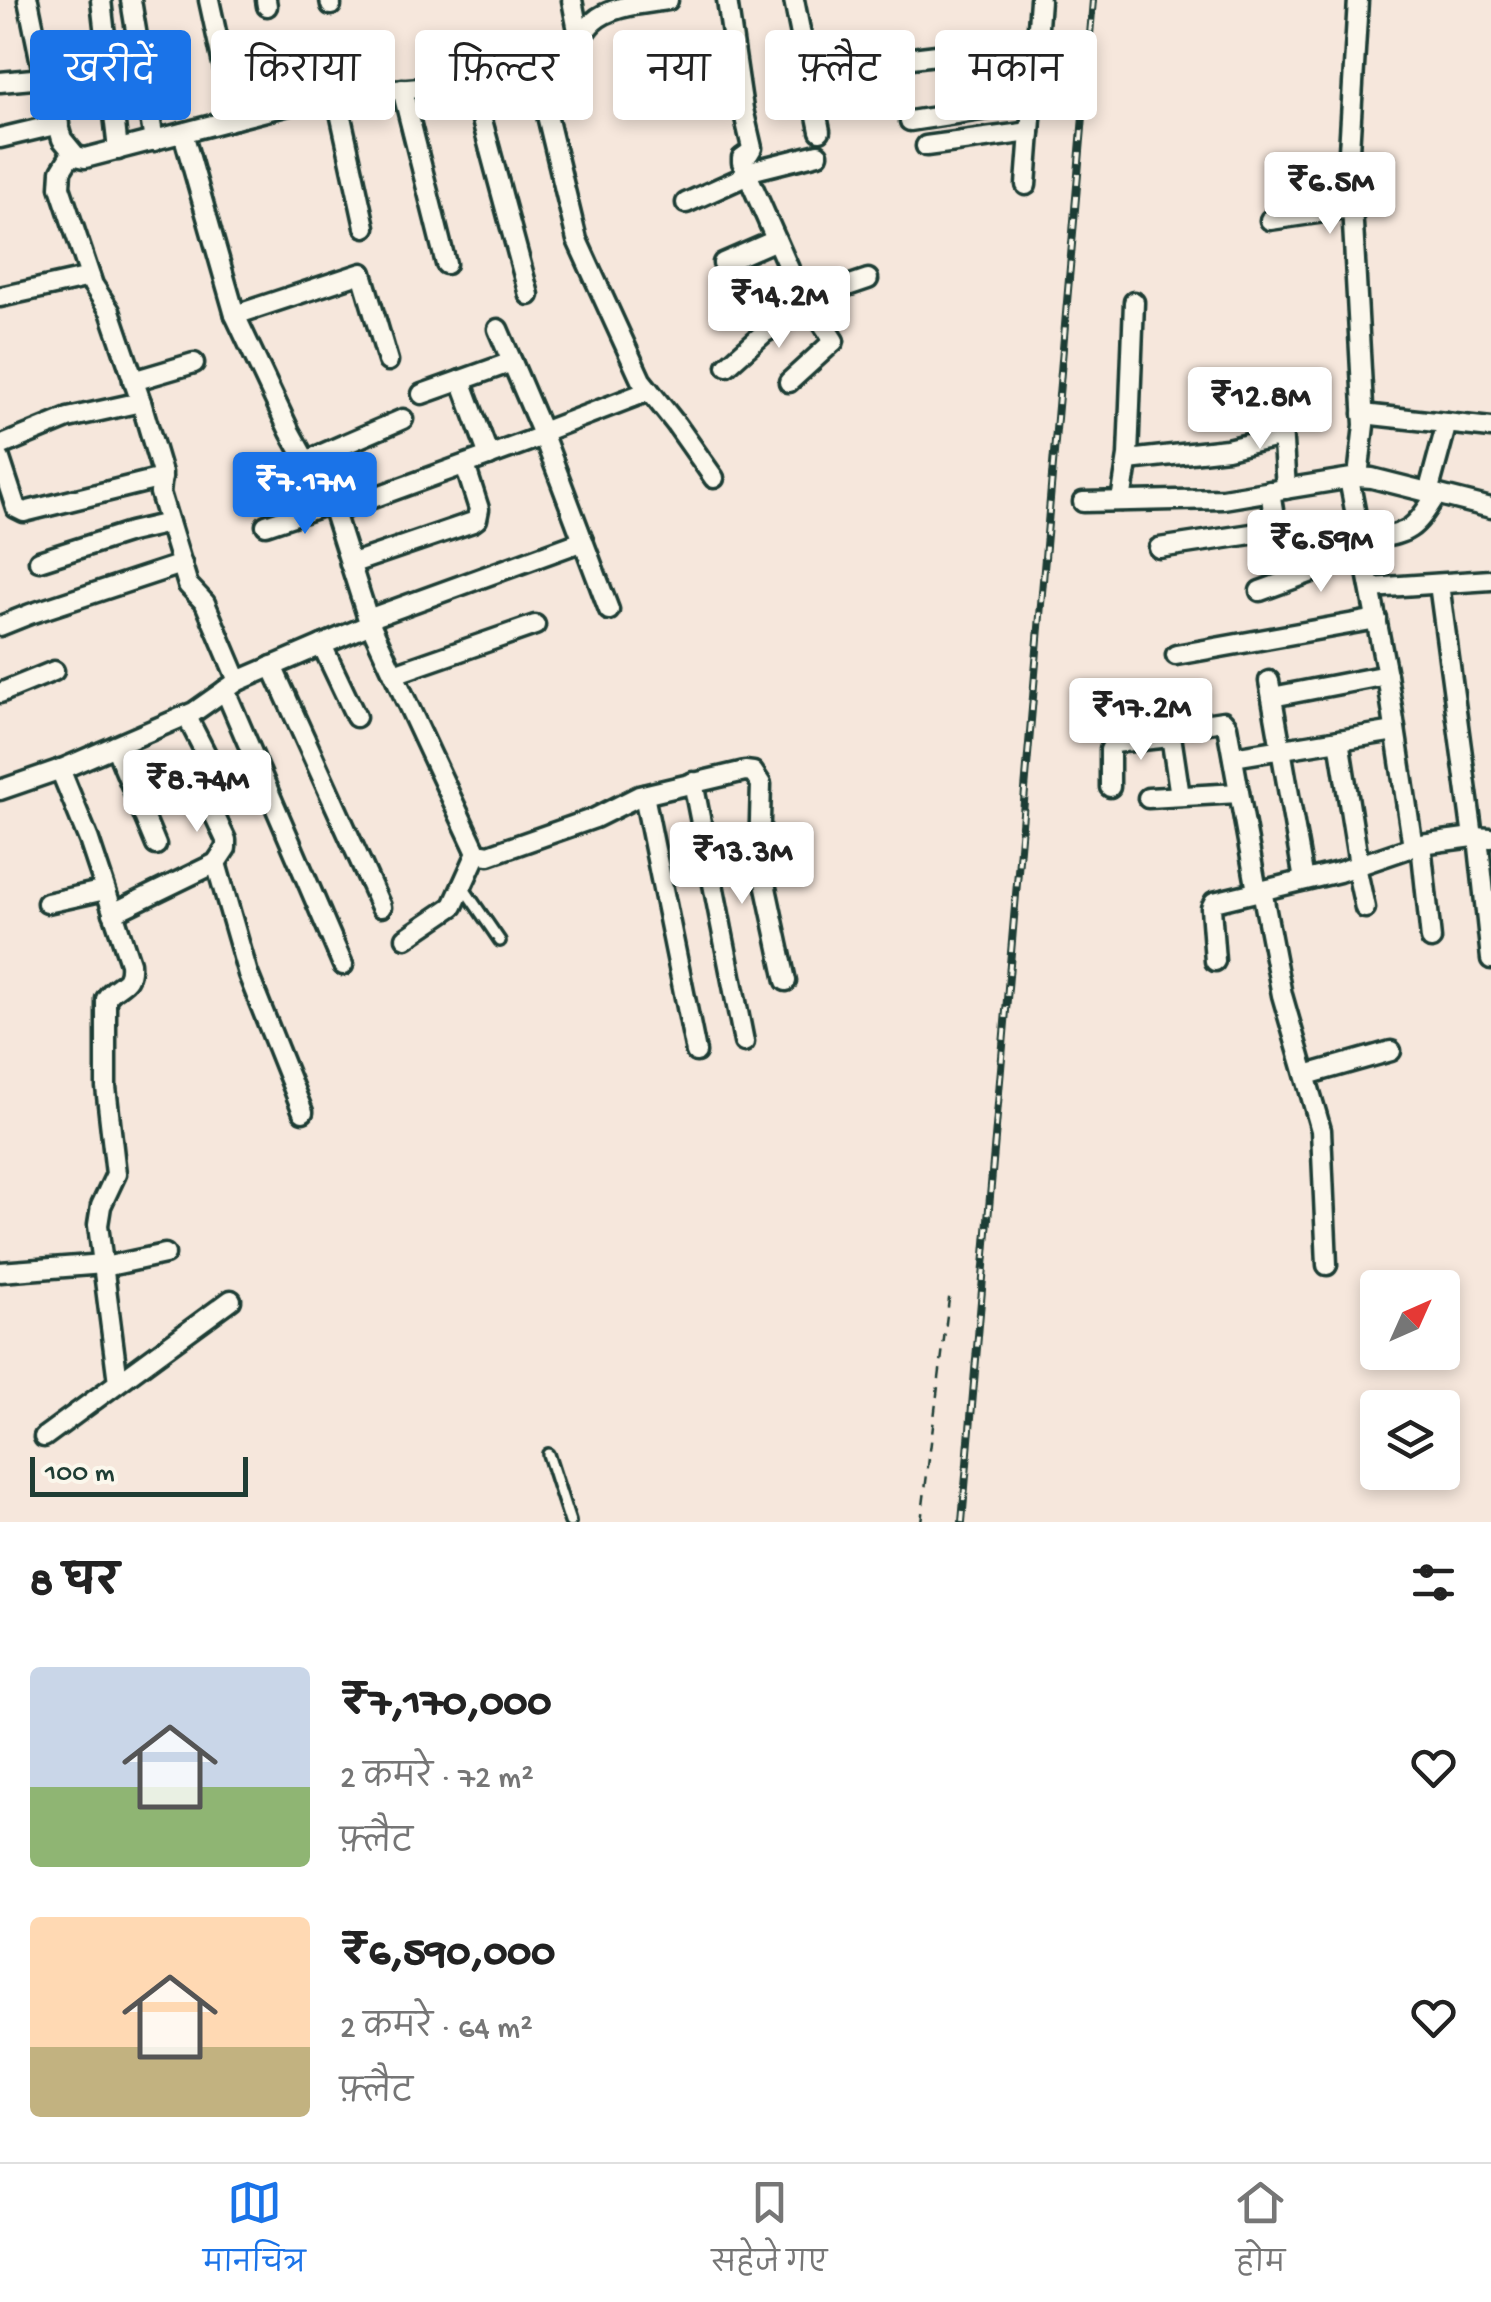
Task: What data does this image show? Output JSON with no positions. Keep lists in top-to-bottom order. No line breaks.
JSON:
{"scale_bar":"100 m","north":"top right","page":{"chip":["खरीदें","किराया","फ़िल्टर","नया","फ़्लैट","मकान"],"price":["₹6.5M","₹14.2M","₹12.8M","₹7.17M","₹6.59M","₹17.2M","₹8.74M","₹13.3M"],"scale":"100 m","heading":"8 घर","list":[{"name":"₹7,170,000","note":"2 कमरे · 72 m² · फ़्लैट"},{"name":"₹6,590,000","note":"2 कमरे · 64 m² · फ़्लैट"}],"tabs":["मानचित्र","सहेजे गए","होम"]}}
